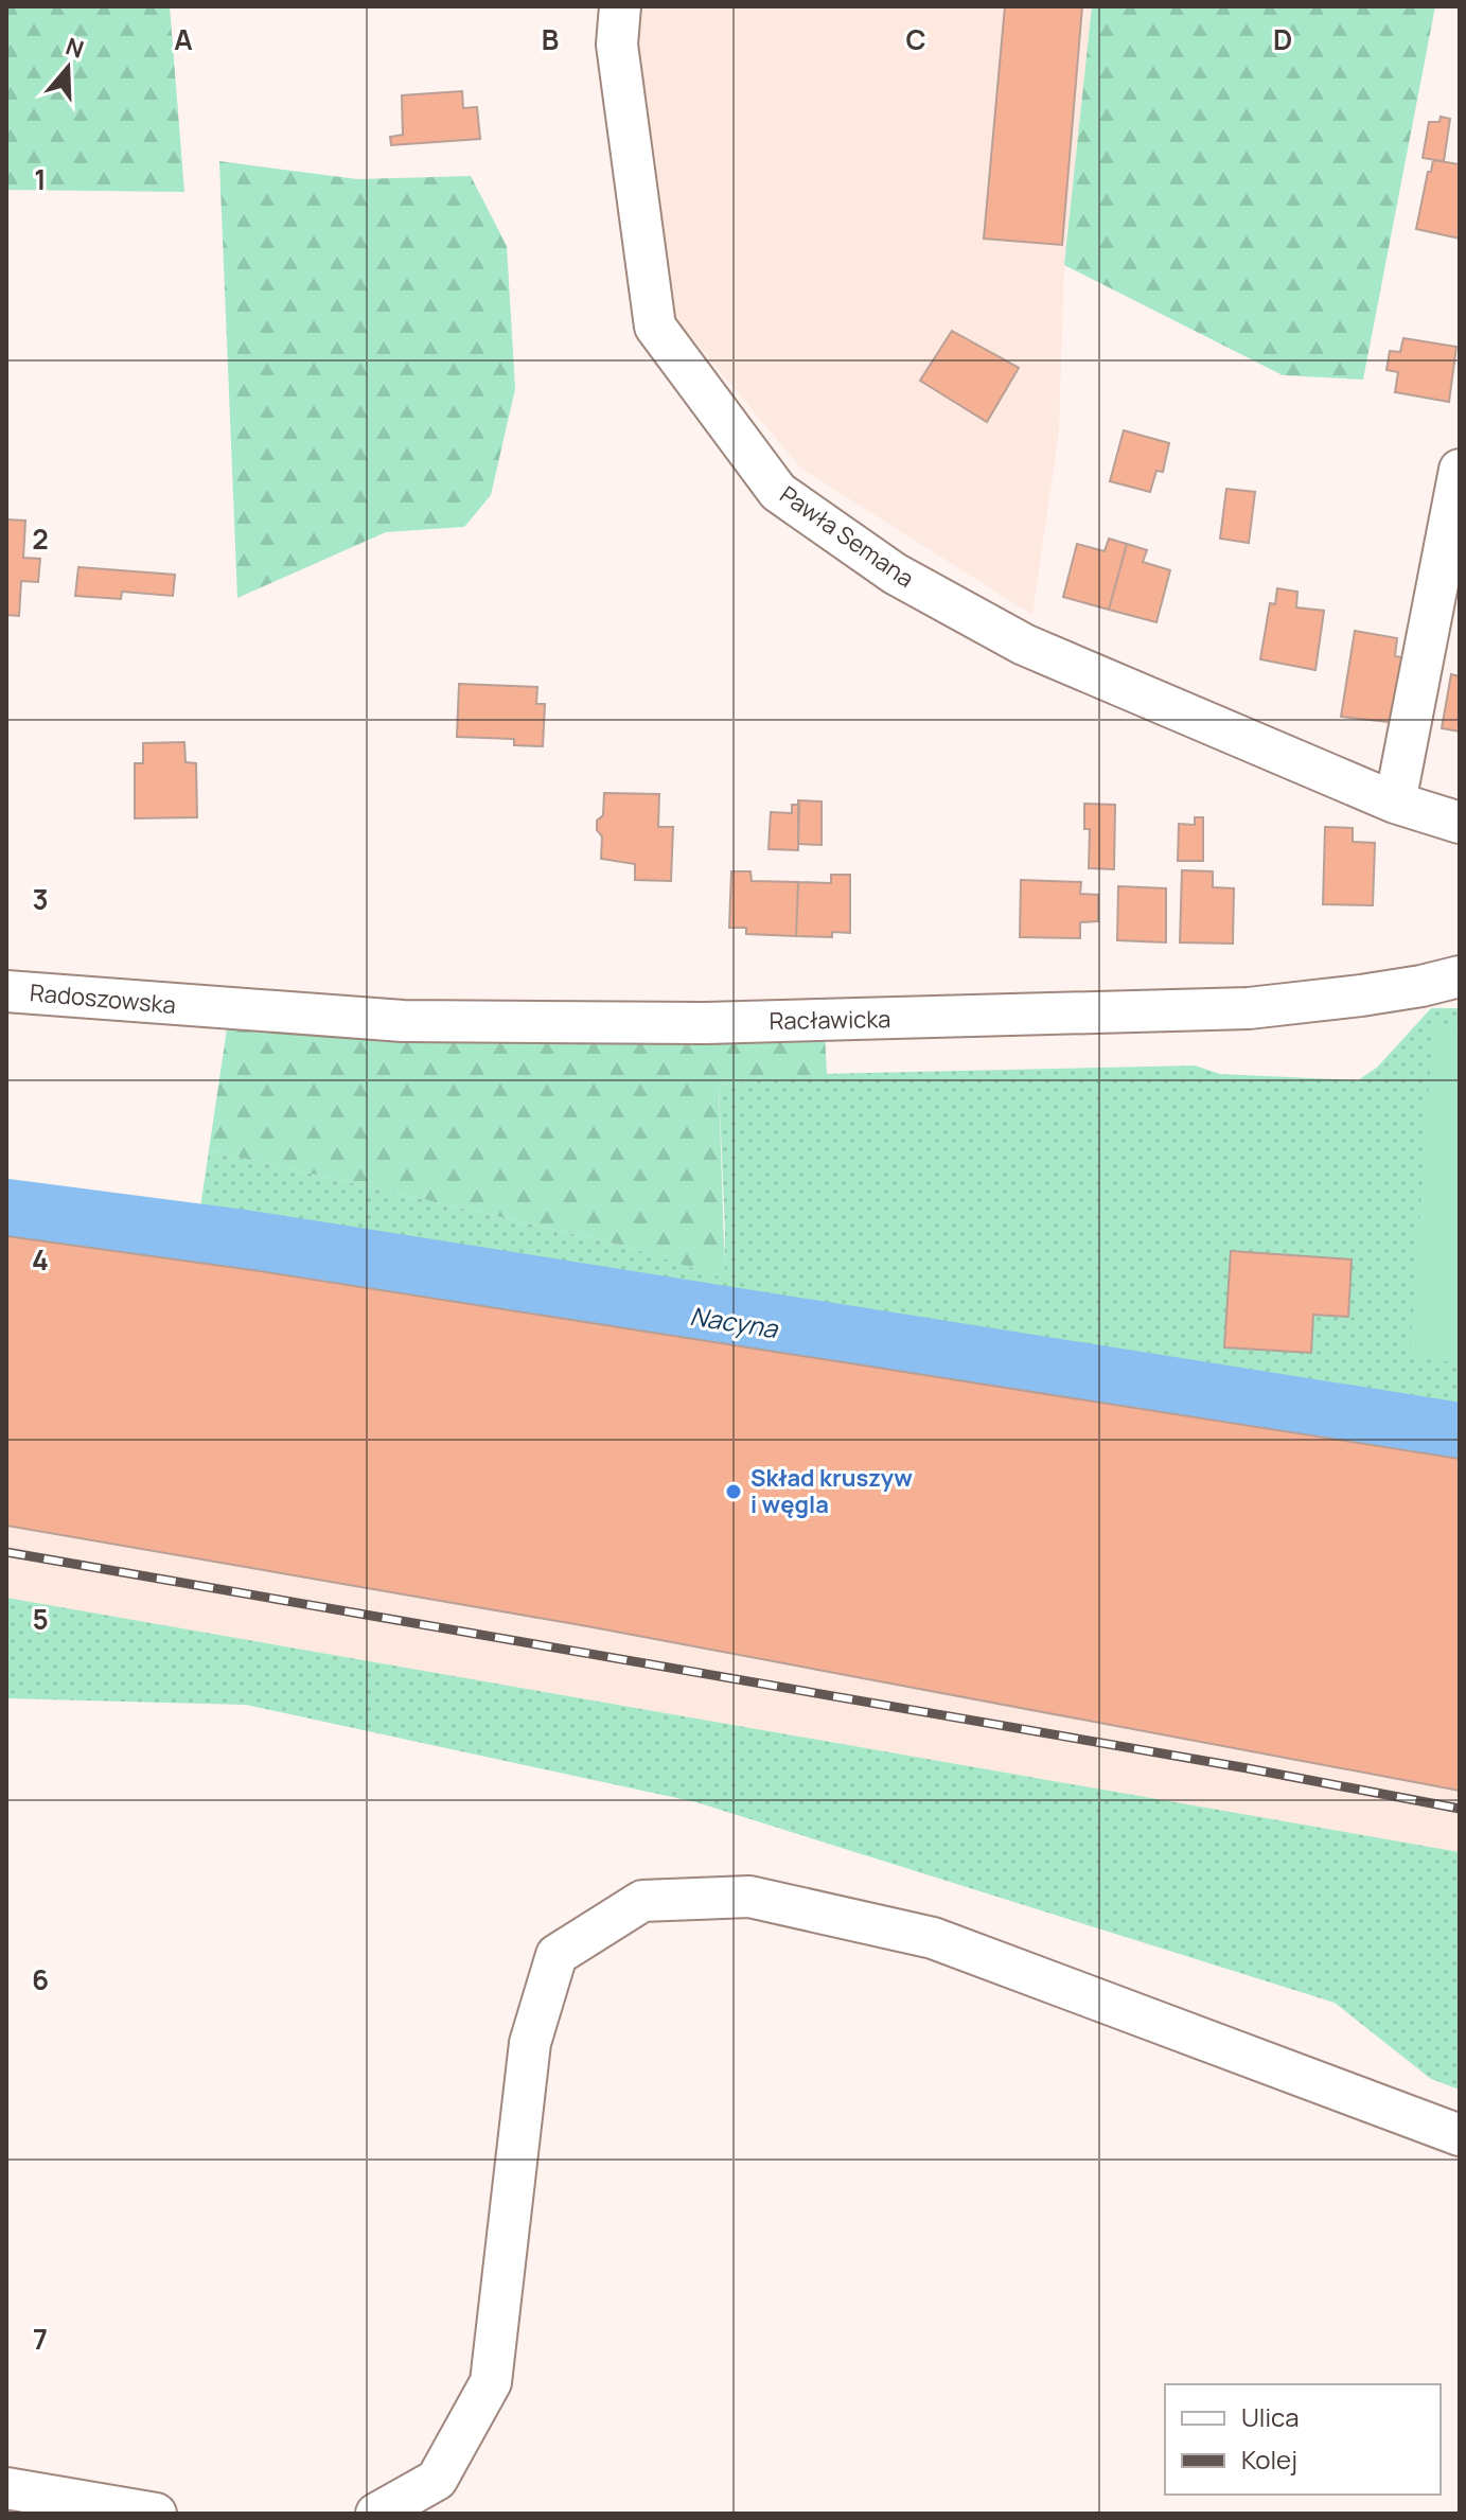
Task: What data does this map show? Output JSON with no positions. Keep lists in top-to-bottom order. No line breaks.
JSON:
{"streets":{"street":["Pawła Semana","Radoszowska","Racławicka"]},"crossings":[["Radoszowska","Racławicka"]],"water":["Nacyna"],"places":["Skład kruszyw i węgla"],"legend":["Ulica","Kolej"],"north":"top","grid":{"columns":["A","B","C","D"],"rows":["1","2","3","4","5","6","7"]}}
